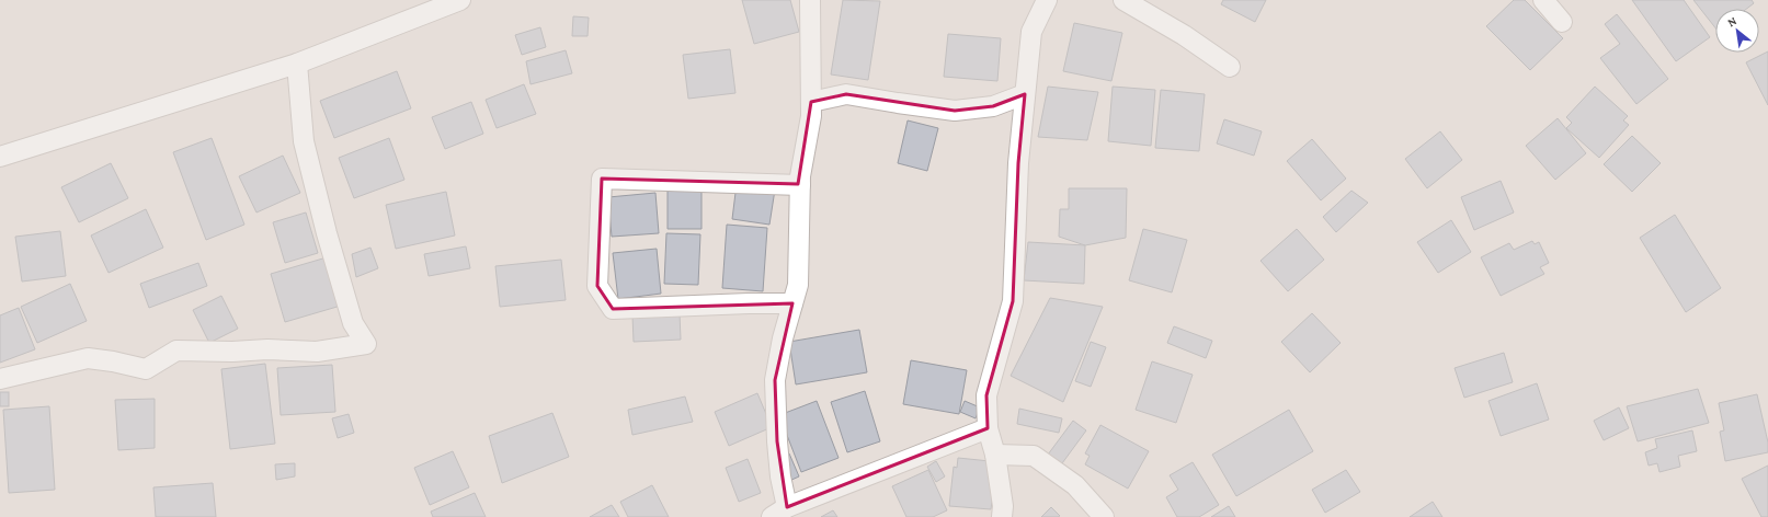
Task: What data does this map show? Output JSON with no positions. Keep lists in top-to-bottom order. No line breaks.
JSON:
{"north":"top left"}
